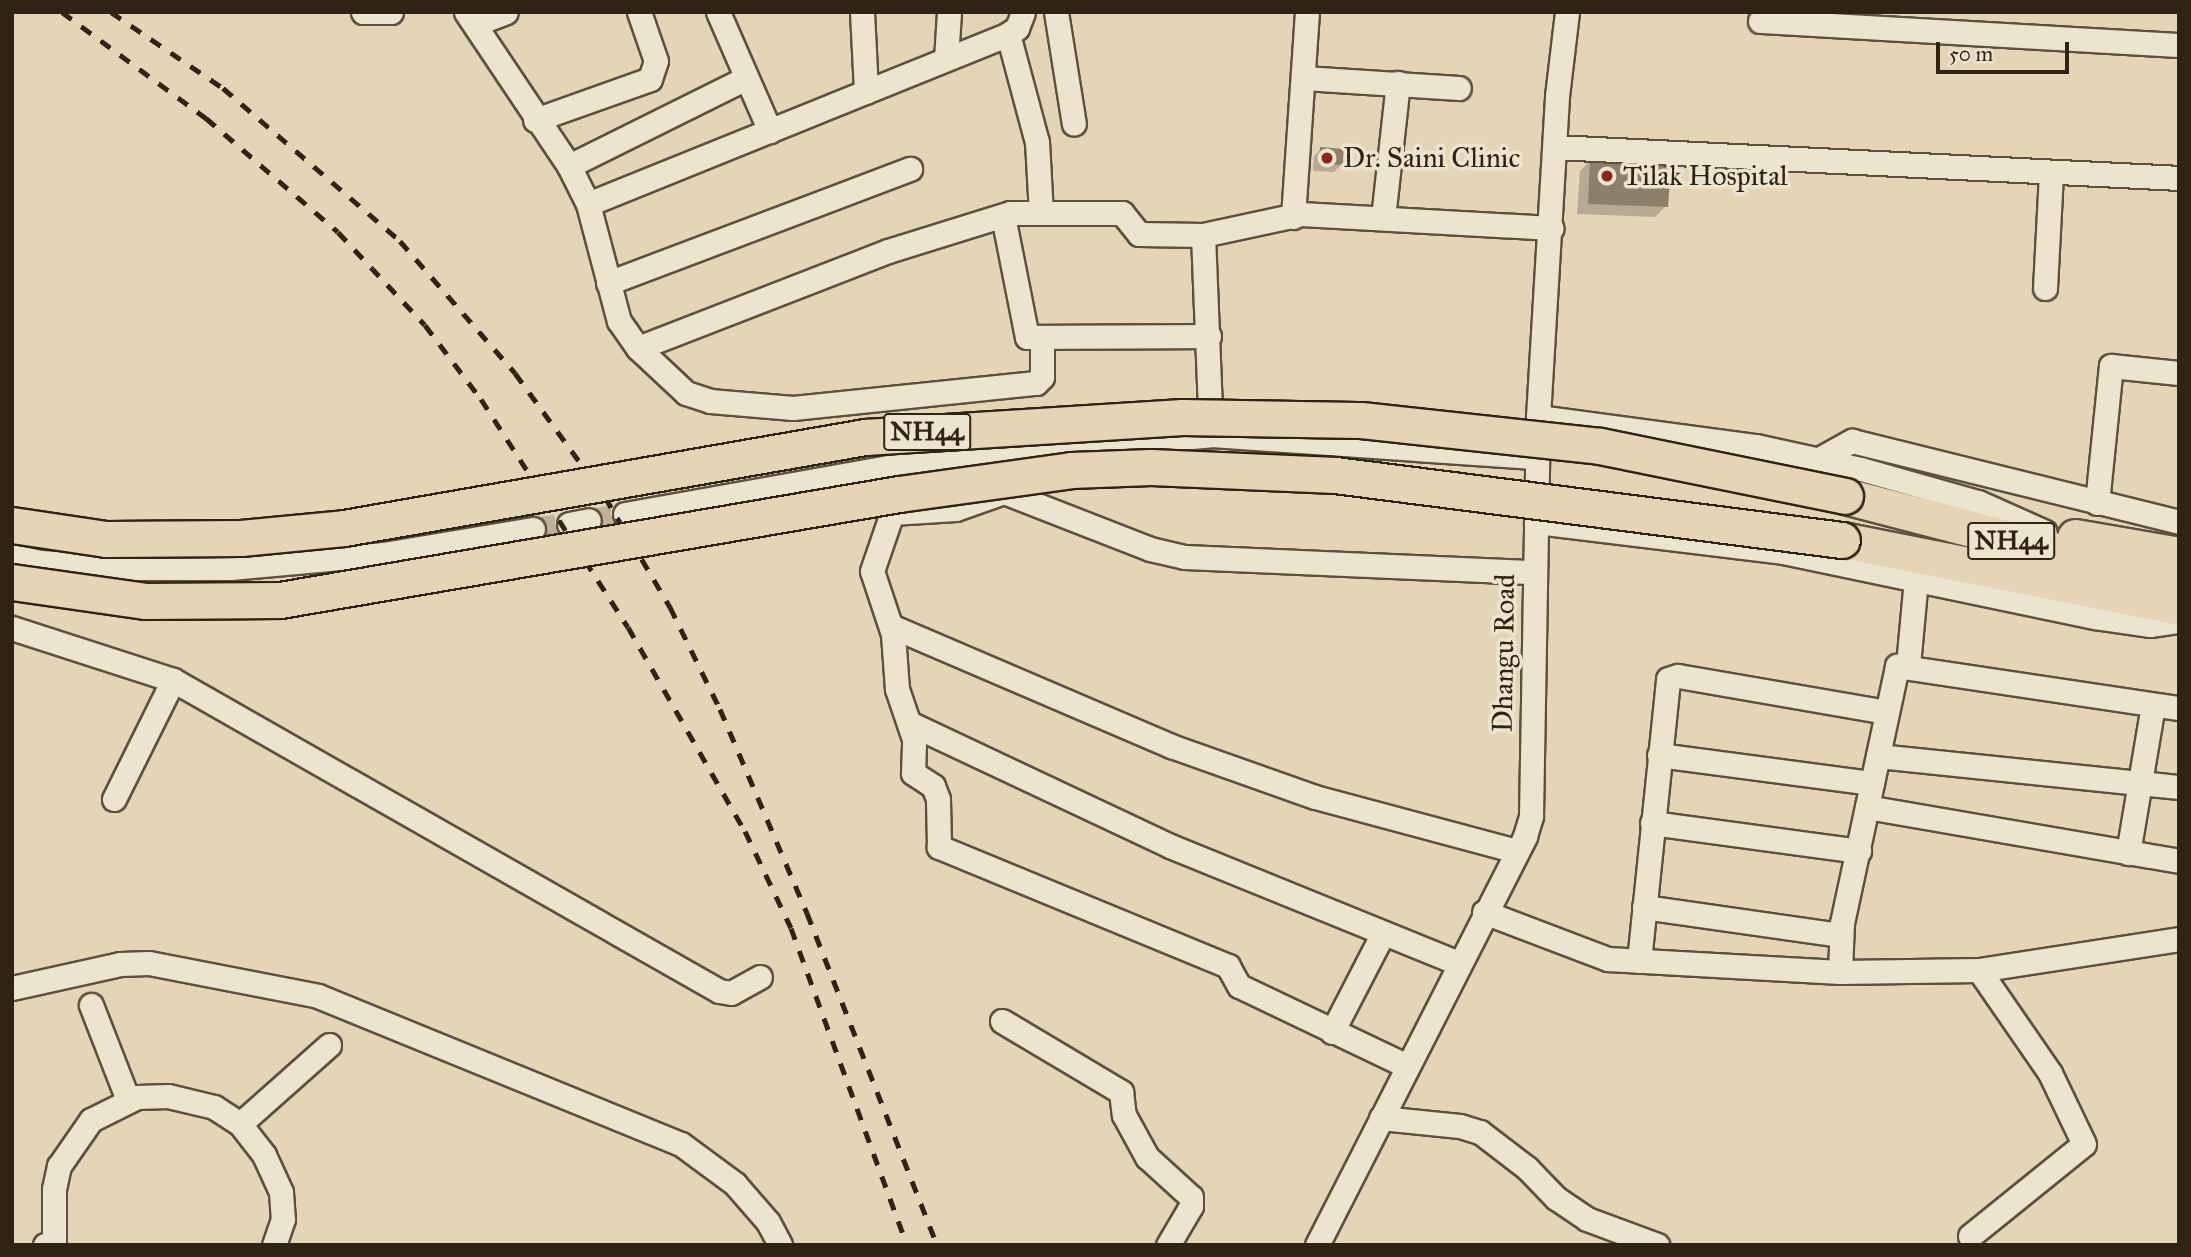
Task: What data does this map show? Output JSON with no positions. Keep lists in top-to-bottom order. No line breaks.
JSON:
{"streets":{"highway":["NH44"],"street":["Dhangu Road"]},"places":["Dr. Saini Clinic","Tilak Hospital"],"scale_bar":"50 m"}
